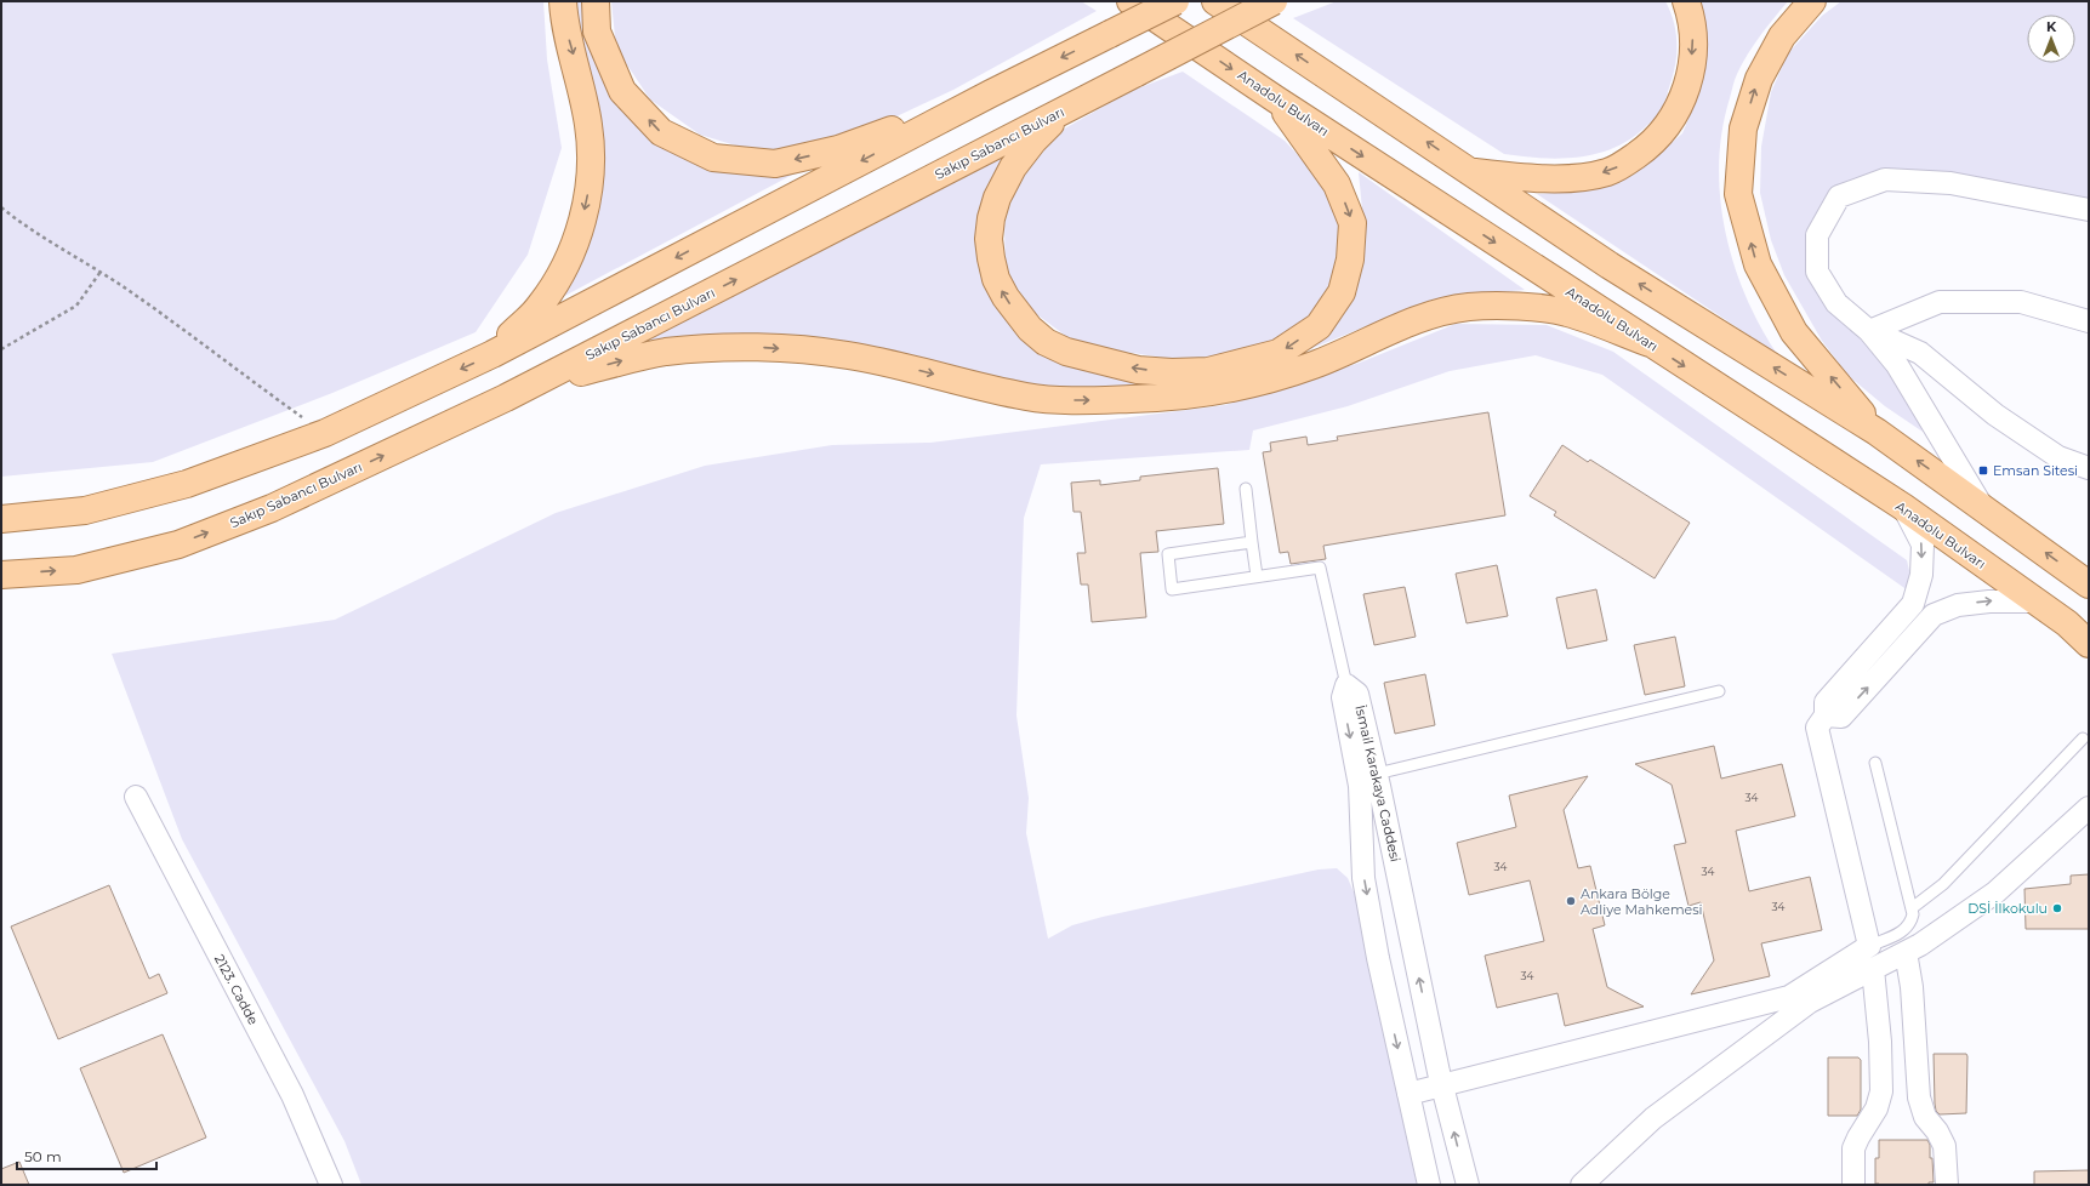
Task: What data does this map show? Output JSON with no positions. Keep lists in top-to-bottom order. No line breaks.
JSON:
{"streets":{"main road":["Anadolu Bulvarı","Sakıp Sabancı Bulvarı"],"street":["İsmail Karakaya Caddesi","2123. Cadde"]},"places":{"transit":["Emsan Sitesi"],"other":["Ankara Bölge Adliye Mahkemesi","DSİ İlkokulu"]},"house_numbers":["34","34","34","34","34"],"scale_bar":"50 m","north":"top"}
